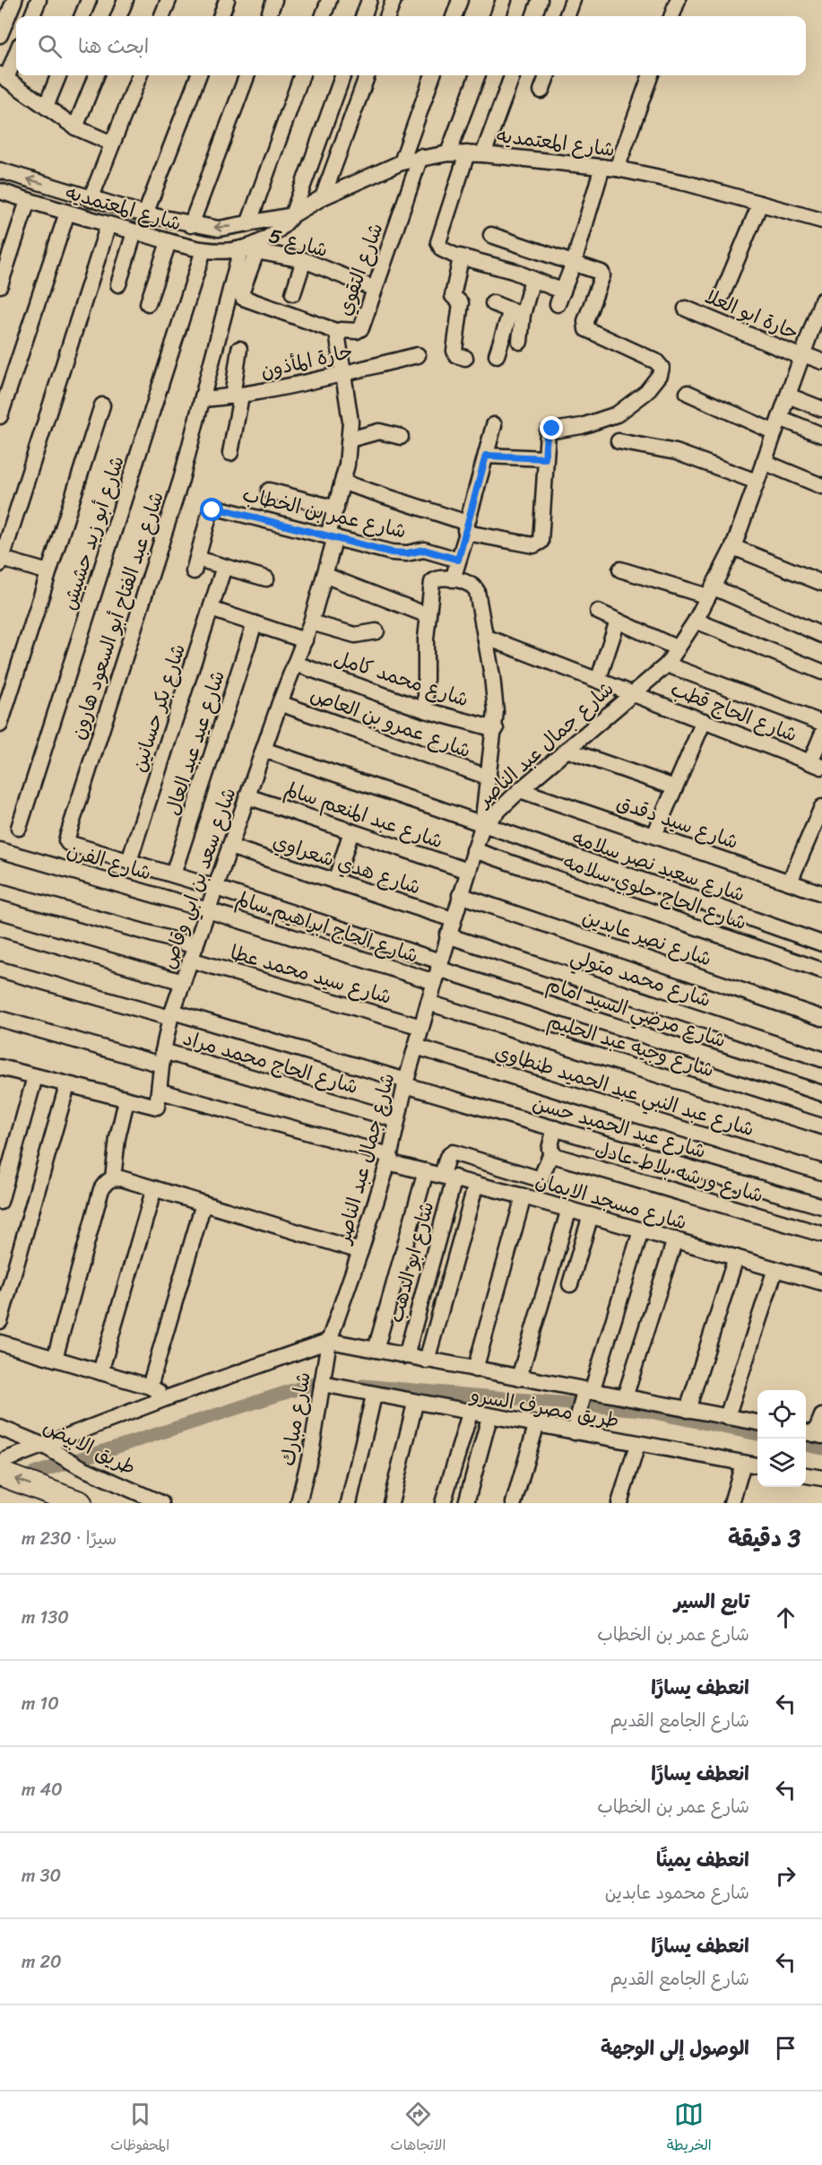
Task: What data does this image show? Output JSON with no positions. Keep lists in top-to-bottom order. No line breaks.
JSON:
{"streets":{"street":["شارع المعتمديه","شارع 5","شارع التقوي","حارة ابو العلا","حارة المأذون","شارع عمر بن الخطاب","شارع أبو زيد حشيش","شارع عبد الفتاح أبو السعود هارون","شارع محمد كامل","شارع بكر حسانين","شارع الحاج قطب","شارع عمرو بن العاص","شارع عيد عبد العال","شارع جمال عبد الناصر","شارع عبد المنعم سالم","شارع سيد دقدق","شارع الفرن","شارع هدي شعراوي","شارع سعيد نصر سلامه","شارع سعد بن ابي وقاص","شارع الحاج حلوي سلامه","شارع الحاج ابراهيم سالم","شارع نصر عابدين","شارع سيد محمد عطا","شارع محمد متولي","شارع مرضي السيد امام","شارع وجيه عبد الحليم","شارع الحاج محمد مراد","شارع عبد النبي عبد الحميد طنطاوي","شارع عبد الحميد حسن","شارع ورشه بلاط عادل","شارع مسجد الايمان","شارع ابو الدهب","طريق مصرف السرو","شارع مبارك","طريق الابيض"]},"crossings":[["شارع المعتمديه","شارع 5"],["شارع المعتمديه","شارع التقوي"],["شارع المعتمديه","شارع أبو زيد حشيش"],["شارع المعتمديه","شارع عبد الفتاح أبو السعود هارون"],["شارع 5","شارع التقوي"],["شارع 5","شارع عبد الفتاح أبو السعود هارون"],["شارع التقوي","حارة المأذون"],["شارع التقوي","شارع عمر بن الخطاب"],["شارع التقوي","شارع محمد كامل"],["شارع التقوي","شارع سعد بن ابي وقاص"],["حارة ابو العلا","شارع جمال عبد الناصر"],["حارة المأذون","شارع عبد الفتاح أبو السعود هارون"],["شارع عمر بن الخطاب","شارع بكر حسانين"],["شارع عبد الفتاح أبو السعود هارون","شارع بكر حسانين"],["شارع عبد الفتاح أبو السعود هارون","شارع عيد عبد العال"],["شارع عبد الفتاح أبو السعود هارون","شارع جمال عبد الناصر"],["شارع عبد الفتاح أبو السعود هارون","شارع سعد بن ابي وقاص"],["شارع عبد الفتاح أبو السعود هارون","شارع الحاج ابراهيم سالم"],["شارع عبد الفتاح أبو السعود هارون","شارع مرضي السيد امام"],["شارع محمد كامل","شارع سعد بن ابي وقاص"],["شارع الحاج قطب","شارع جمال عبد الناصر"],["شارع عمرو بن العاص","شارع سعد بن ابي وقاص"],["شارع جمال عبد الناصر","شارع عبد المنعم سالم"],["شارع جمال عبد الناصر","شارع سيد دقدق"],["شارع جمال عبد الناصر","شارع هدي شعراوي"],["شارع جمال عبد الناصر","شارع سعيد نصر سلامه"],["شارع جمال عبد الناصر","شارع الحاج حلوي سلامه"],["شارع جمال عبد الناصر","شارع الحاج ابراهيم سالم"],["شارع جمال عبد الناصر","شارع نصر عابدين"],["شارع جمال عبد الناصر","شارع سيد محمد عطا"],["شارع جمال عبد الناصر","شارع محمد متولي"],["شارع جمال عبد الناصر","شارع مرضي السيد امام"],["شارع جمال عبد الناصر","شارع وجيه عبد الحليم"],["شارع جمال عبد الناصر","شارع الحاج محمد مراد"],["شارع جمال عبد الناصر","شارع عبد النبي عبد الحميد طنطاوي"],["شارع جمال عبد الناصر","شارع عبد الحميد حسن"],["شارع جمال عبد الناصر","شارع مسجد الايمان"],["شارع جمال عبد الناصر","طريق مصرف السرو"],["شارع جمال عبد الناصر","شارع مبارك"],["شارع عبد المنعم سالم","شارع سعد بن ابي وقاص"],["شارع الفرن","شارع سعد بن ابي وقاص"],["شارع الفرن","شارع الحاج ابراهيم سالم"],["شارع هدي شعراوي","شارع سعد بن ابي وقاص"],["شارع سعيد نصر سلامه","شارع سعد بن ابي وقاص"],["شارع سعد بن ابي وقاص","شارع الحاج ابراهيم سالم"],["شارع سعد بن ابي وقاص","شارع سيد محمد عطا"],["شارع سعد بن ابي وقاص","شارع الحاج محمد مراد"],["شارع سعد بن ابي وقاص","شارع عبد الحميد حسن"],["شارع سعد بن ابي وقاص","شارع مسجد الايمان"],["شارع الحاج ابراهيم سالم","شارع مرضي السيد امام"],["شارع ورشه بلاط عادل","شارع ابو الدهب"],["شارع مسجد الايمان","شارع ابو الدهب"],["شارع ابو الدهب","طريق مصرف السرو"],["طريق مصرف السرو","شارع مبارك"]],"page":{"search":"ابحث هنا","heading":["3 دقيقة","سيرًا · 230 m"],"list":[["تابع السير","شارع عمر بن الخطاب","130 m"],["انعطف يسارًا","شارع الجامع القديم","10 m"],["انعطف يسارًا","شارع عمر بن الخطاب","40 m"],["انعطف يمينًا","شارع محمود عابدين","30 m"],["انعطف يسارًا","شارع الجامع القديم","20 m"],"الوصول إلى الوجهة"],"nav":["الخريطة","الاتجاهات","المحفوظات"]}}
